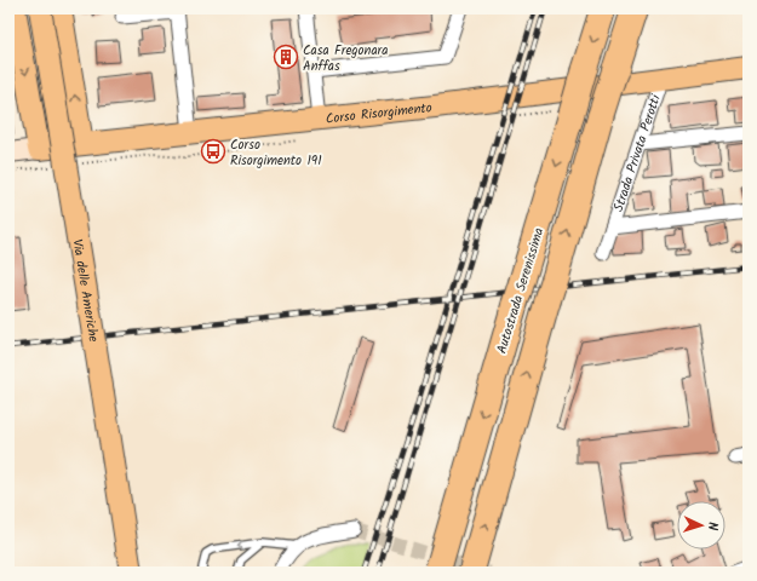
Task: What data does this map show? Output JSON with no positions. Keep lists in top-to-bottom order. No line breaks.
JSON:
{"streets":{"highway":["Autostrada Serenissima"],"main road":["Corso Risorgimento","Via delle Americhe"],"street":["Strada Privata Perotti"]},"crossings":[["Corso Risorgimento","Strada Privata Perotti"]],"places":{"building":["Casa Fregonara Anffas"],"bus stop":["Corso Risorgimento 191"]},"north":"right"}
